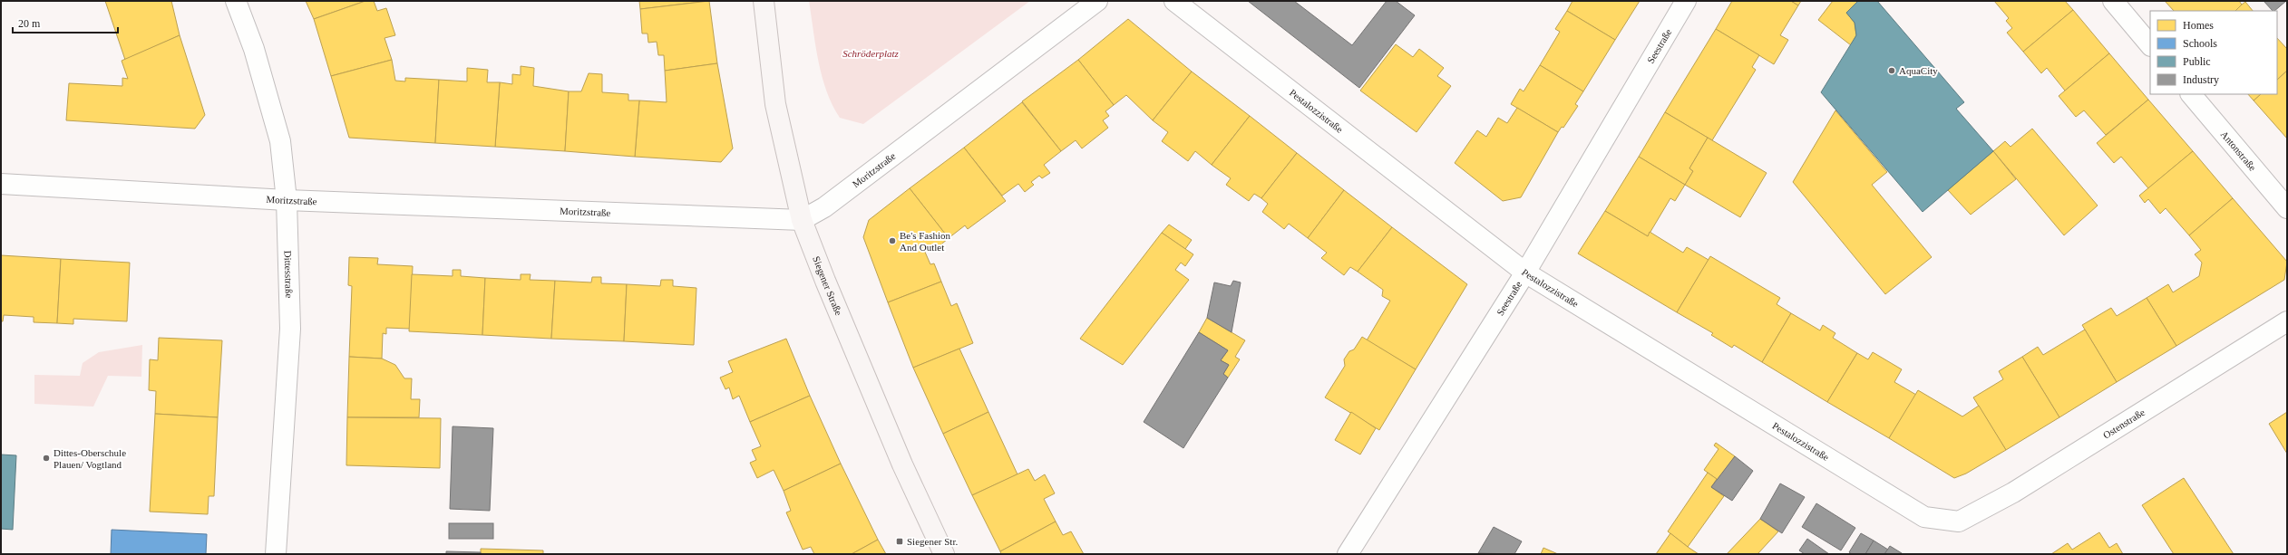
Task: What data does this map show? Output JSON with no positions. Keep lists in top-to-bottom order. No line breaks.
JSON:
{"streets":{"main road":["Siegener Straße"],"street":["Seestraße","Pestalozzistraße","Antonstraße","Moritzstraße","Dittesstraße","Ostenstraße"]},"crossings":[["Seestraße","Pestalozzistraße"],["Pestalozzistraße","Ostenstraße"],["Moritzstraße","Dittesstraße"],["Moritzstraße","Siegener Straße"]],"parks":["Schröderplatz"],"places":{"other":["AquaCity","Be's Fashion And Outlet","Dittes-Oberschule Plauen/ Vogtland"],"transit":["Siegener Str."]},"legend":["Homes","Schools","Public","Industry"],"scale_bar":"20 m"}
